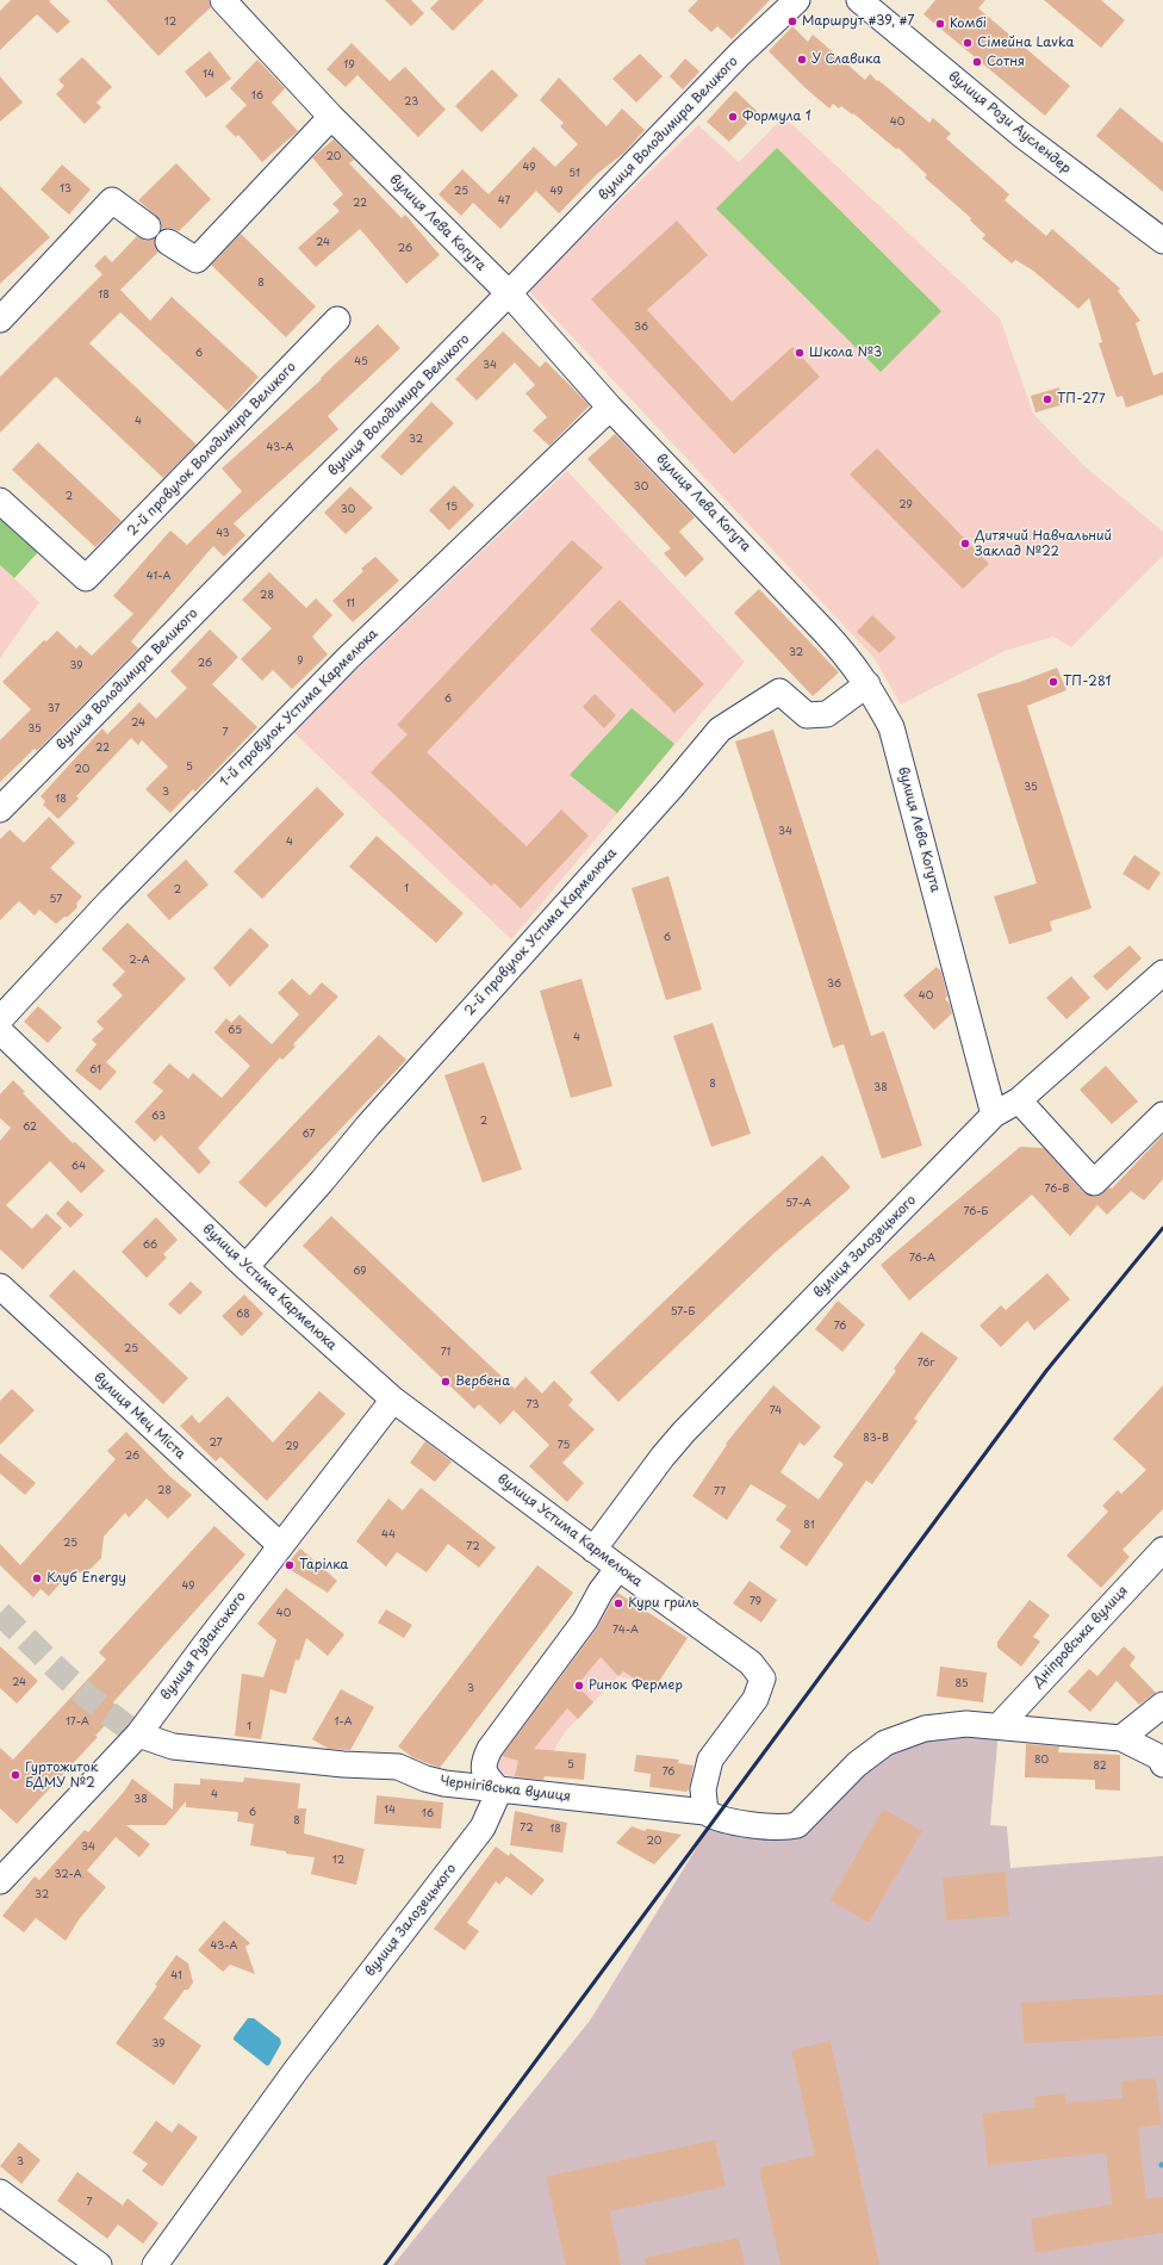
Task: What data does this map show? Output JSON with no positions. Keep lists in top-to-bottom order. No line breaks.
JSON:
{"streets":{"street":["вулиця Рози Ауслендер","вулиця Володимира Великого","вулиця Лева Когута","2-й провулок Володимира Великого","1-й провулок Устима Кармелюка","2-й провулок Устима Кармелюка","вулиця Залозецького","вулиця Устима Кармелюка","вулиця Мец Міста","Дніпровська вулиця","вулиця Руданського","Чернігівська вулиця"]},"crossings":[["вулиця Володимира Великого","вулиця Лева Когута"],["вулиця Лева Когута","1-й провулок Устима Кармелюка"],["вулиця Лева Когута","2-й провулок Устима Кармелюка"],["вулиця Лева Когута","вулиця Залозецького"],["2-й провулок Устима Кармелюка","вулиця Устима Кармелюка"],["вулиця Залозецького","вулиця Устима Кармелюка"],["вулиця Залозецького","Чернігівська вулиця"],["вулиця Устима Кармелюка","вулиця Руданського"],["вулиця Устима Кармелюка","Чернігівська вулиця"],["вулиця Мец Міста","вулиця Руданського"],["вулиця Руданського","Чернігівська вулиця"]],"places":["Маршрут #39, #7","Комбі","Сімейна Lavka","У Славика","Сотня","Формула 1","Школа №3","ТП-277","Дитячий Навчальний Заклад №22","ТП-281","Вербена","Тарiлка","Клуб Energy","Кури гриль","Ринок Фермер","Гуртожиток БДМУ №2"],"house_numbers":["12","19","14","16","23","40","20","49","51","13","25","49","47","22","24","26","8","18","36","6","45","34","4","32","43-А","30","2","29","15","30","43","41-А","28","11","32","9","26","39","6","37","24","35","7","22","5","20","35","3","18","34","4","1","2","57","6","2-А","36","40","65","4","61","8","38","63","2","62","67","64","76-В","57-А","76-Б","66","76-А","69","57-Б","68","76","25","71","76г","73","74","83-В","27","75","29","26","28","77","81","44","25","72","49","79","40","74-А","24","85","3","17-А","1-А","1","80","5","82","76","4","38","14","6","16","8","72","18","20","34","12","32-А","32","43-А","41","39","3","7"]}
